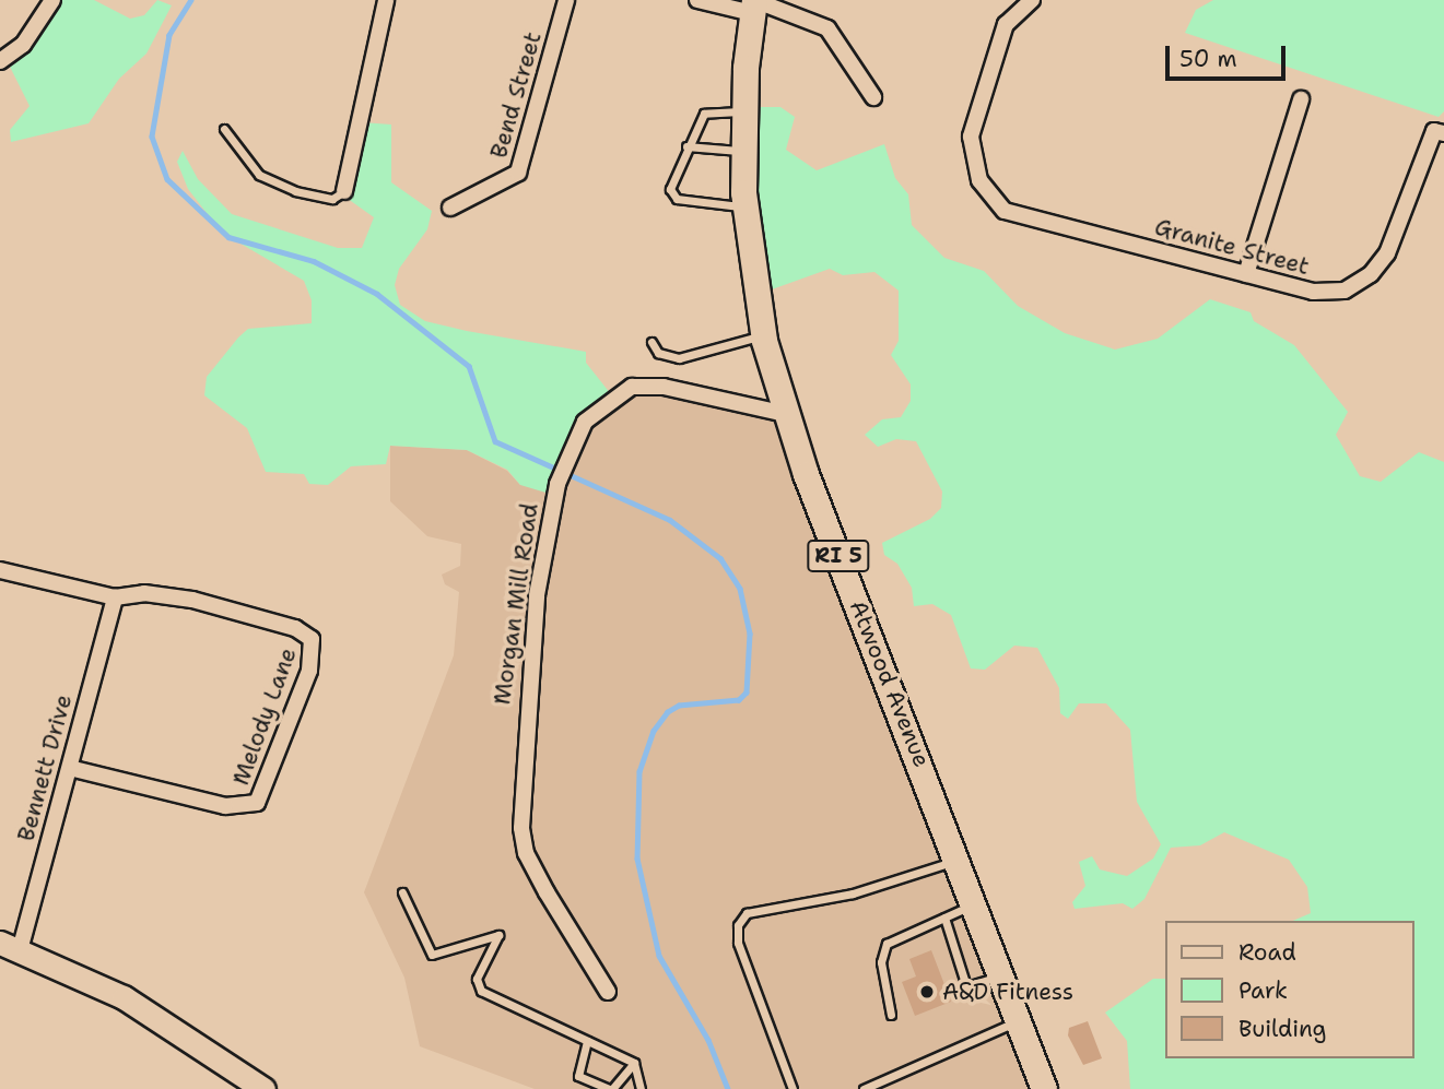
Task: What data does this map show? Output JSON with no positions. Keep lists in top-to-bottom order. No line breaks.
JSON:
{"streets":{"main road":["RI 5","Atwood Avenue"],"street":["Bend Street","Granite Street","Morgan Mill Road","Melody Lane","Bennett Drive"]},"crossings":[["Morgan Mill Road","Atwood Avenue"],["Melody Lane","Bennett Drive"]],"places":["A&D Fitness"],"legend":["Road","Park","Building"],"scale_bar":"50 m"}
